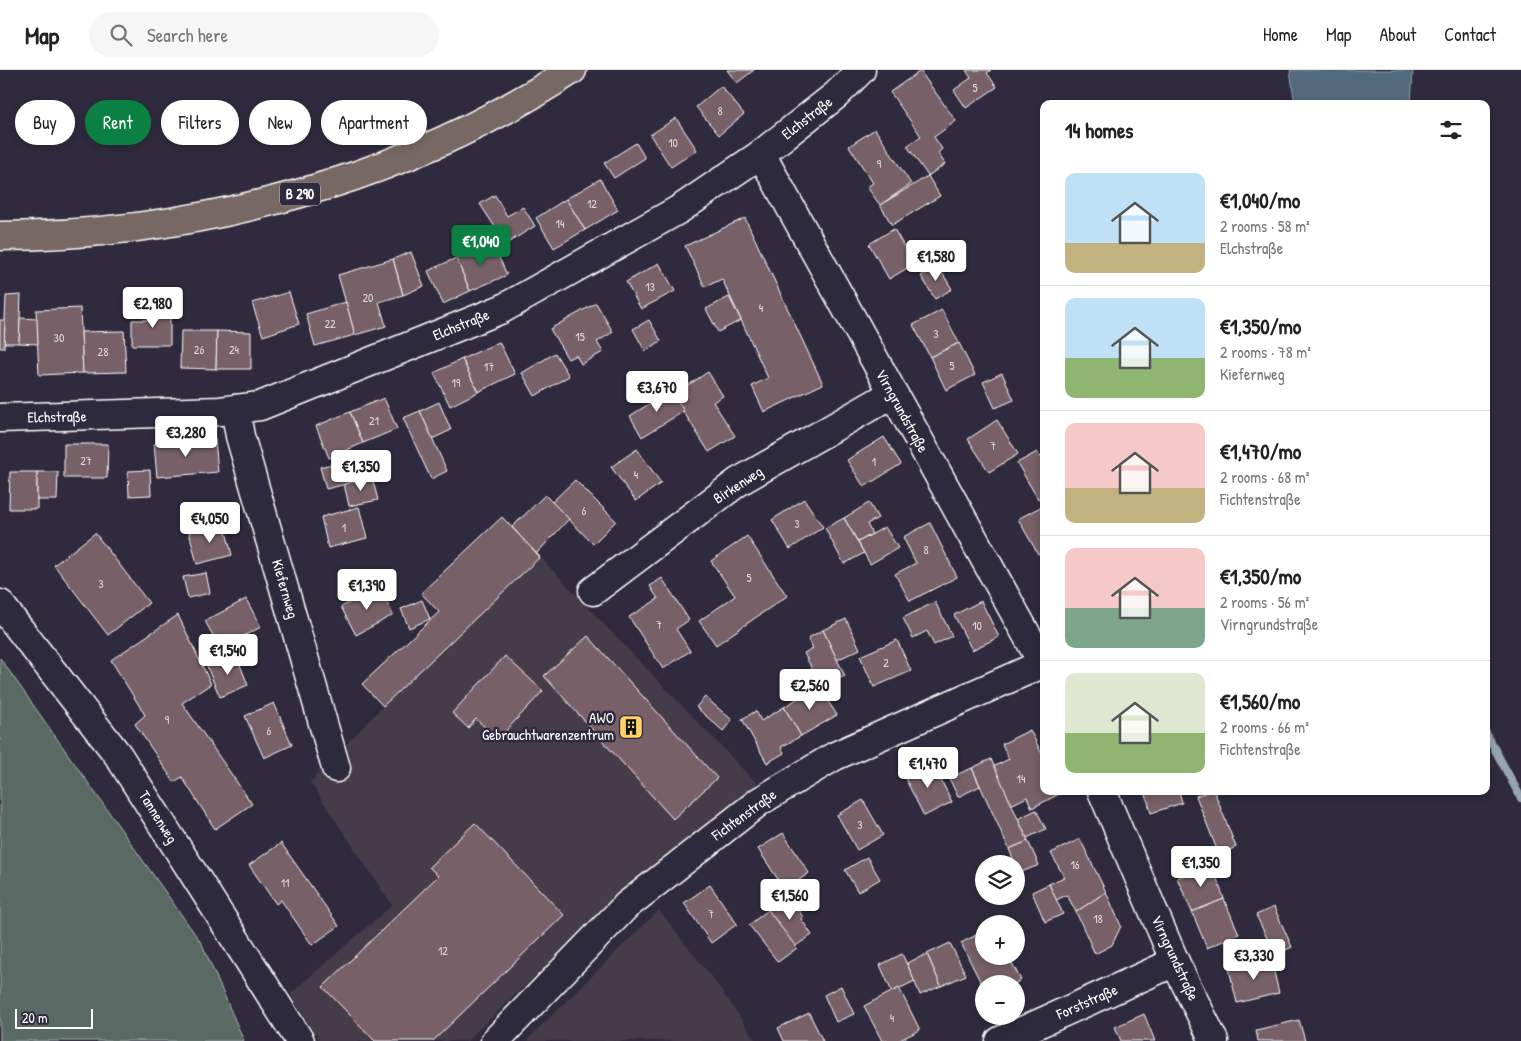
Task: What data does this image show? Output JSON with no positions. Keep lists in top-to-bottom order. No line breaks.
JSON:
{"streets":{"main road":["B 290"],"street":["Elchstraße","Virngrundstraße","Birkenweg","Kiefernweg","Fichtenstraße","Tannenweg","Forststraße"]},"crossings":[["Elchstraße","Virngrundstraße"],["Elchstraße","Kiefernweg"],["Virngrundstraße","Birkenweg"],["Virngrundstraße","Forststraße"]],"places":{"building":["AWO Gebrauchtwarenzentrum"]},"house_numbers":["5","8","10","9","12","14","13","20","4","22","3","15","30","26","24","28","5","17","19","21","7","27","1","4","6","3","1","8","5","3","7","10","2","9","6","14","3","16","11","7","18","12","4"],"scale_bar":"20 m","page":{"header":"Map","search":"Search here","nav":["Home","Map","About","Contact"],"chip":["Buy","Rent","Filters","New","Apartment"],"heading":"14 homes","list":[{"name":"€1,040/mo","note":"2 rooms · 58 m² · Elchstraße"},{"name":"€1,350/mo","note":"2 rooms · 78 m² · Kiefernweg"},{"name":"€1,470/mo","note":"2 rooms · 68 m² · Fichtenstraße"},{"name":"€1,350/mo","note":"2 rooms · 56 m² · Virngrundstraße"},{"name":"€1,560/mo","note":"2 rooms · 66 m² · Fichtenstraße"}],"price":["€1,040","€1,580","€2,980","€3,670","€3,280","€1,350","€4,050","€1,390","€1,540","€2,560","€1,470","€1,350","€1,560","€3,330"],"map_buttons":["+","−"],"scale":"20 m"}}
